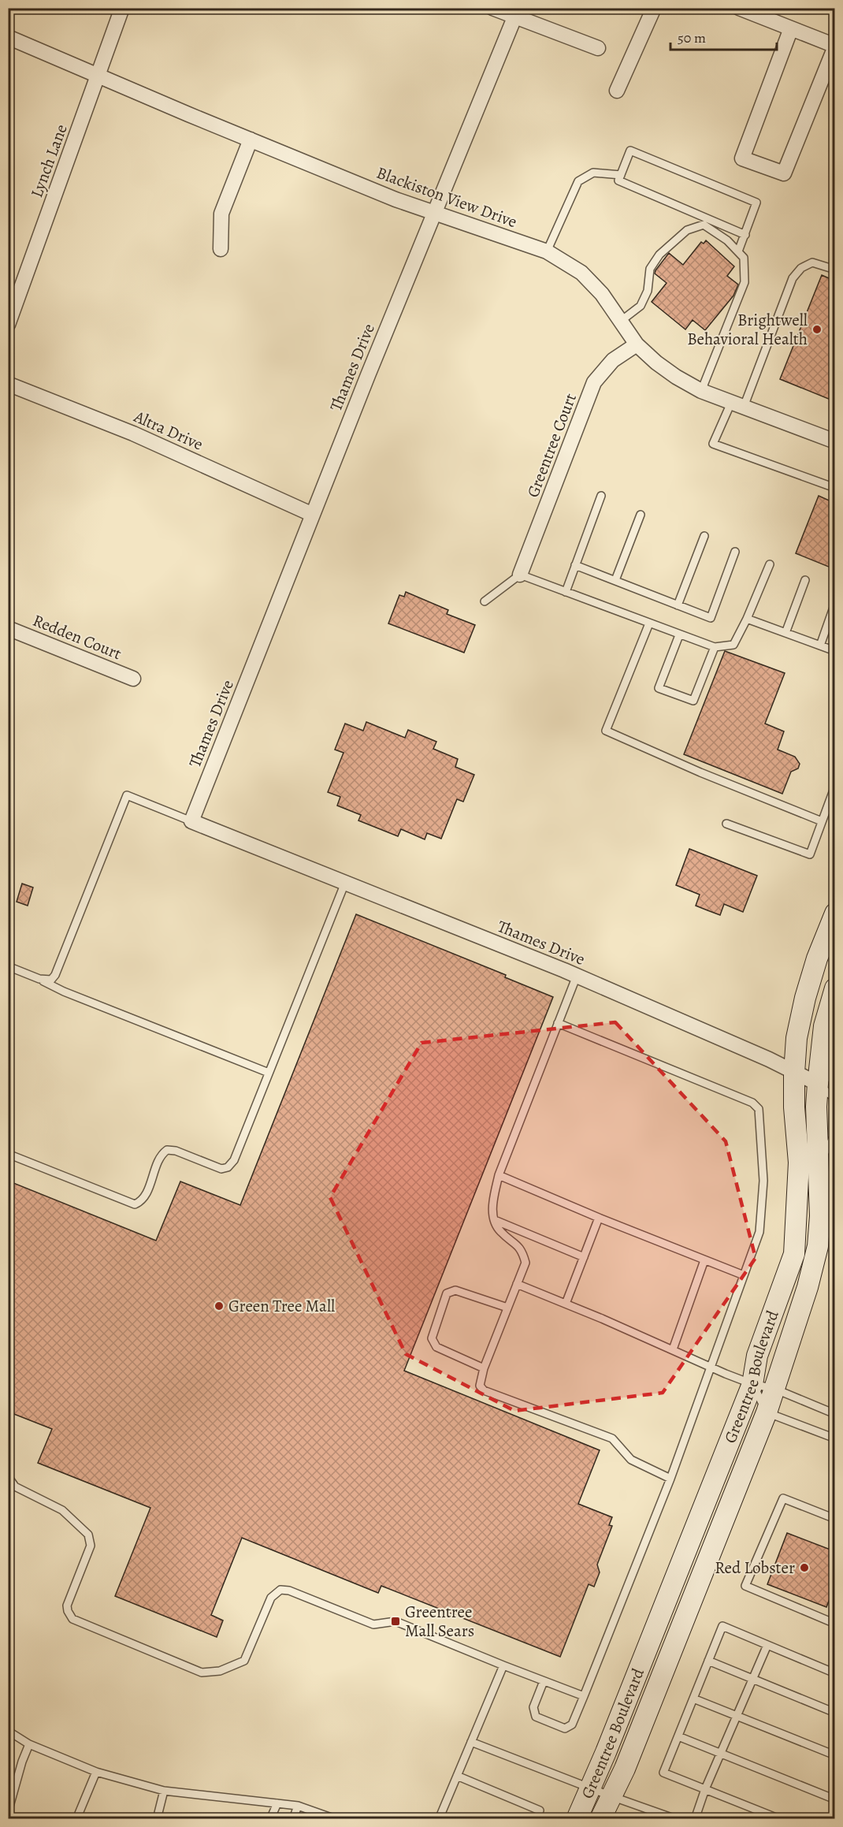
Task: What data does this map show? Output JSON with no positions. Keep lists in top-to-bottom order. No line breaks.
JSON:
{"streets":{"main road":["Greentree Boulevard"],"street":["Lynch Lane","Blackiston View Drive","Thames Drive","Altra Drive","Greentree Court","Redden Court"]},"crossings":[["Lynch Lane","Blackiston View Drive"],["Blackiston View Drive","Thames Drive"],["Blackiston View Drive","Greentree Court"],["Thames Drive","Altra Drive"],["Thames Drive","Greentree Boulevard"]],"places":{"other":["Brightwell Behavioral Health","Green Tree Mall","Red Lobster"],"transit":["Greentree Mall Sears"]},"scale_bar":"50 m"}
